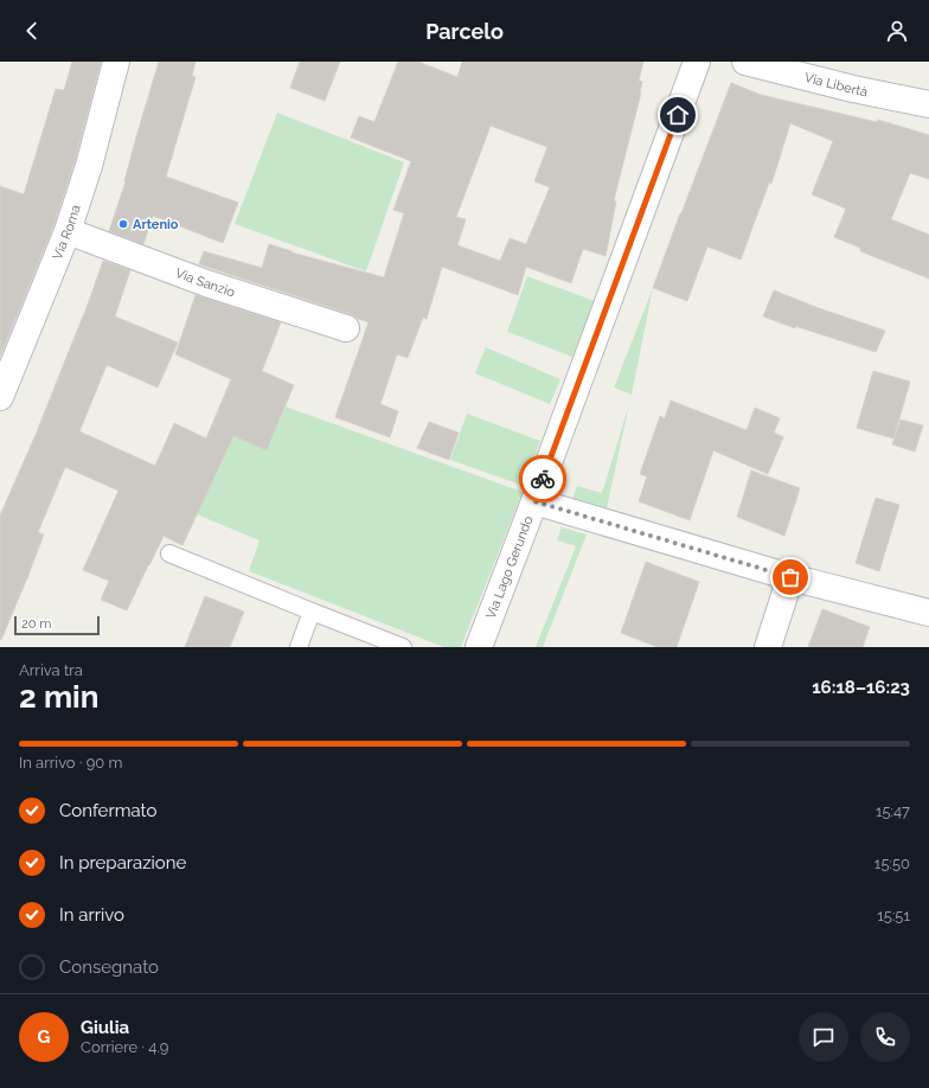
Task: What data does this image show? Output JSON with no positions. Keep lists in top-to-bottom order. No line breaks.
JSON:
{"streets":{"street":["Via Libertà","Via Roma","Via Sanzio","Via Lago Gerundo"]},"crossings":[["Via Roma","Via Sanzio"]],"places":["Artenio"],"scale_bar":"20 m","page":{"header":"Parcelo","scale":"20 m","heading":["2 min","Arriva tra","16:18–16:23"],"panel":["Giulia","Corriere · 4.9"],"bar":"In arrivo · 90 m","list":[["Confermato","15:47"],["In preparazione","15:50"],["In arrivo","15:51"],"Consegnato"],"round":"G"}}
